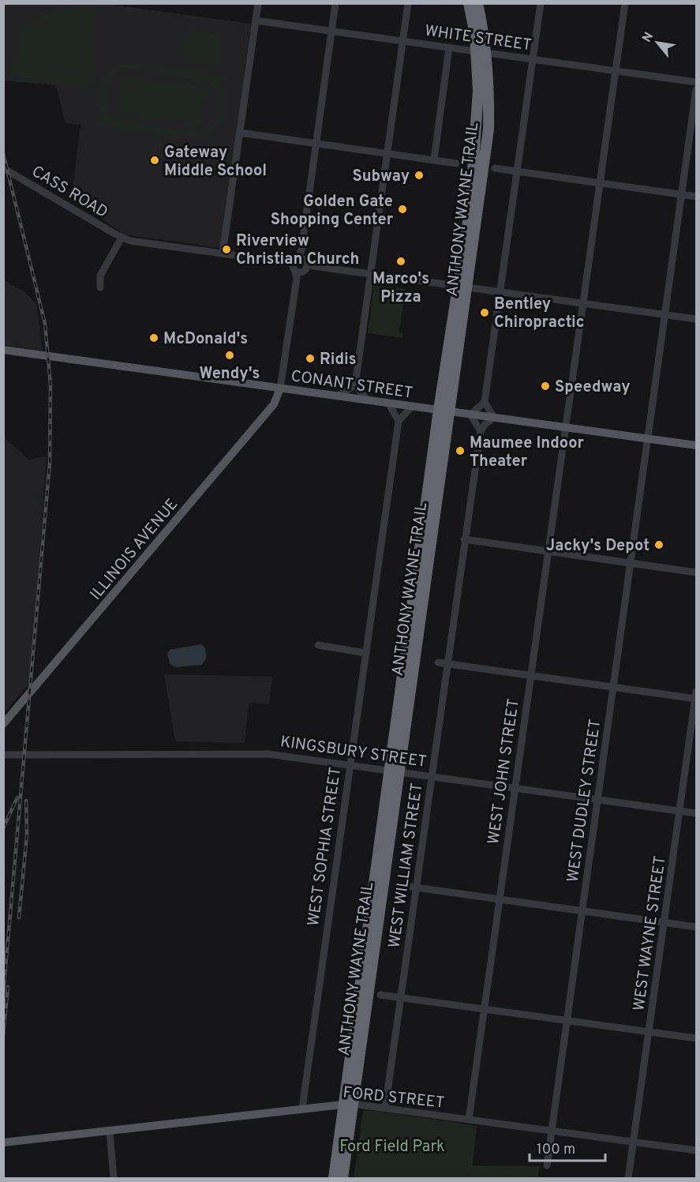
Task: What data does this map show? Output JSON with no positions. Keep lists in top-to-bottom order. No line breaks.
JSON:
{"streets":{"highway":["ANTHONY WAYNE TRAIL"],"main road":["CONANT STREET","ILLINOIS AVENUE","FORD STREET"],"street":["WHITE STREET","CASS ROAD","KINGSBURY STREET","WEST JOHN STREET","WEST DUDLEY STREET","WEST SOPHIA STREET","WEST WILLIAM STREET","WEST WAYNE STREET"]},"crossings":[["WHITE STREET","ANTHONY WAYNE TRAIL"],["WHITE STREET","WEST JOHN STREET"],["ANTHONY WAYNE TRAIL","CONANT STREET"],["ANTHONY WAYNE TRAIL","KINGSBURY STREET"],["ANTHONY WAYNE TRAIL","FORD STREET"],["CONANT STREET","ILLINOIS AVENUE"],["CONANT STREET","WEST JOHN STREET"],["CONANT STREET","WEST DUDLEY STREET"],["KINGSBURY STREET","WEST JOHN STREET"],["KINGSBURY STREET","WEST DUDLEY STREET"],["KINGSBURY STREET","WEST SOPHIA STREET"],["KINGSBURY STREET","WEST WILLIAM STREET"],["KINGSBURY STREET","WEST WAYNE STREET"],["WEST JOHN STREET","FORD STREET"],["WEST DUDLEY STREET","FORD STREET"],["WEST SOPHIA STREET","FORD STREET"],["WEST WILLIAM STREET","FORD STREET"],["WEST WAYNE STREET","FORD STREET"]],"parks":["Ford Field Park"],"places":["Gateway Middle School","Subway","Golden Gate Shopping Center","Riverview Christian Church","Marco's Pizza","Bentley Chiropractic","McDonald's","Wendy's","Ridis","Speedway","Maumee Indoor Theater","Jacky's Depot"],"scale_bar":"100 m","north":"top left"}
